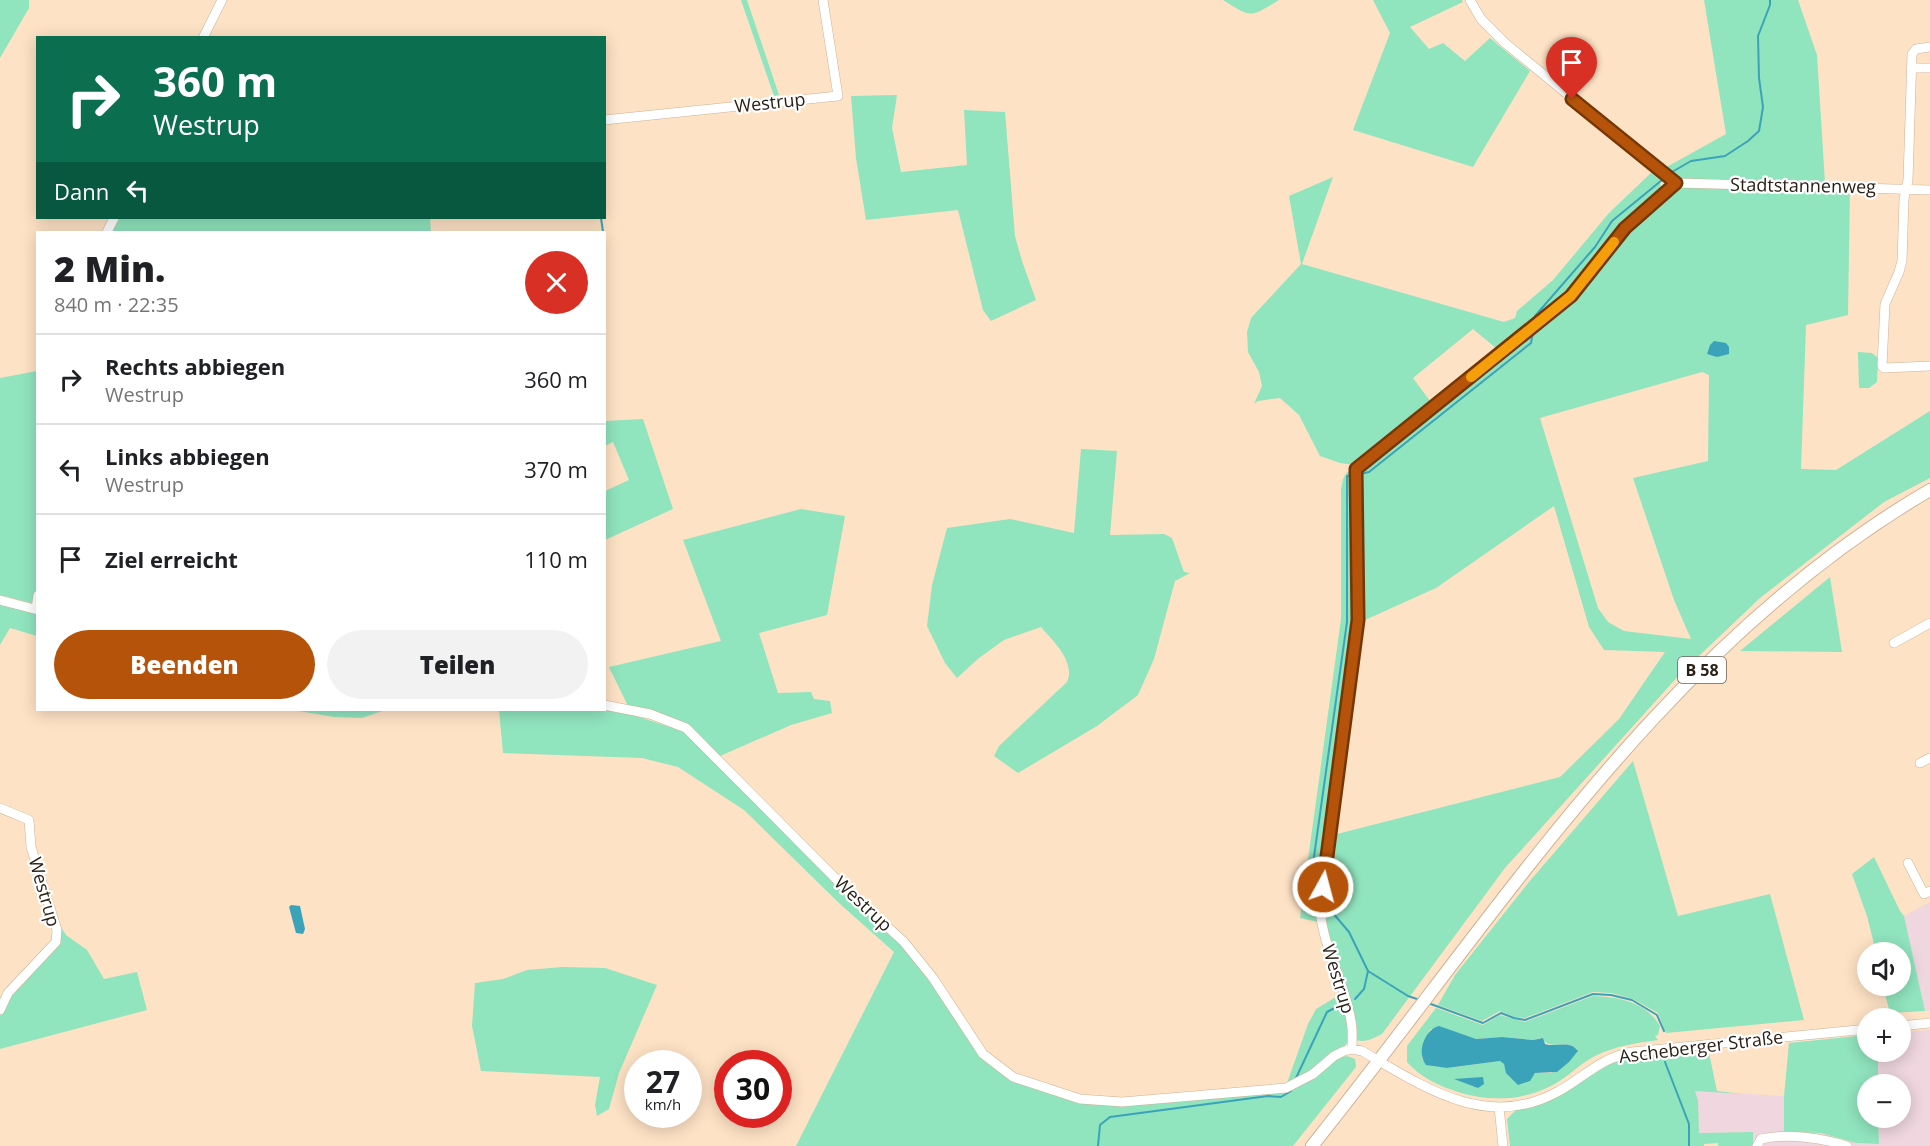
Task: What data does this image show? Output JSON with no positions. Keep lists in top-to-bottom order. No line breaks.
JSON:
{"streets":{"main road":["B 58"],"street":["Westrup","Stadtstannenweg","Ascheberger Straße"]},"crossings":[["Westrup","Stadtstannenweg"],["B 58","Ascheberger Straße"]],"page":{"turn":["360 m","Westrup"],"then":"Dann","heading":["2 Min.","840 m · 22:35"],"list":[{"name":"Rechts abbiegen","note":"Westrup","value":"360 m"},{"name":"Links abbiegen","note":"Westrup","value":"370 m"},{"name":"Ziel erreicht","value":"110 m"}],"buttons":["Beenden","Teilen"],"map_buttons":["+","−"],"speed":"27 km/h","limit":"30"}}
